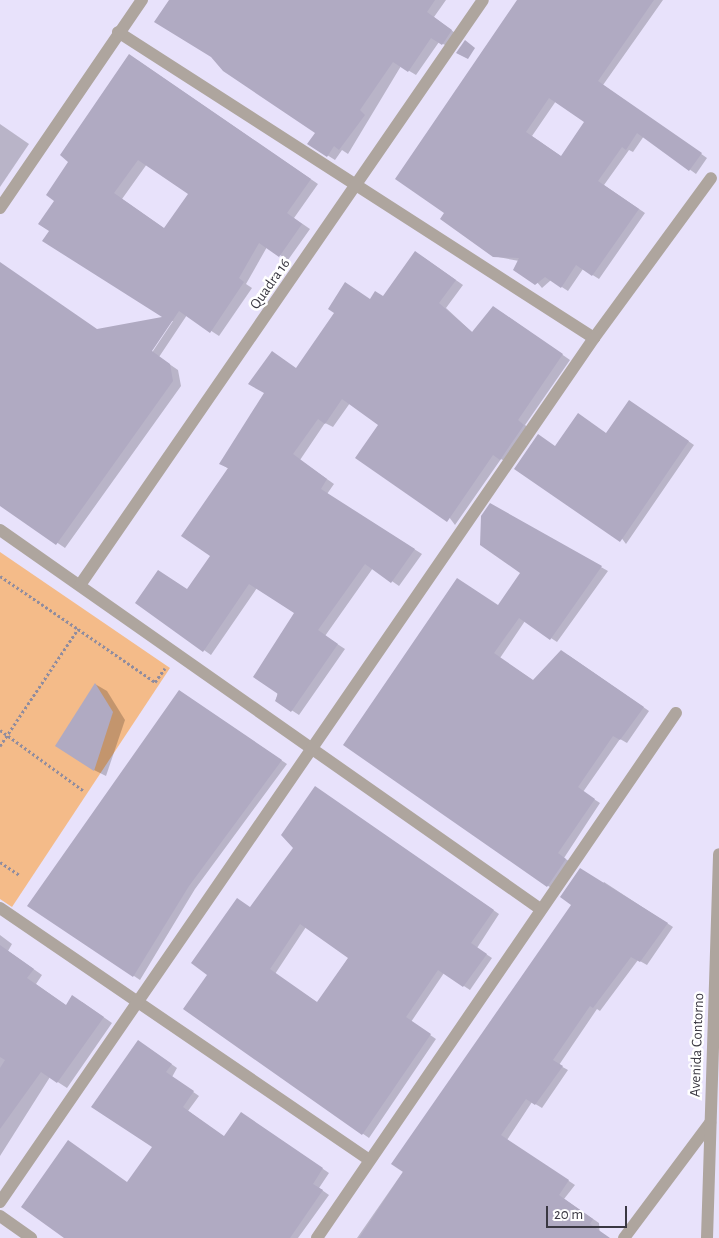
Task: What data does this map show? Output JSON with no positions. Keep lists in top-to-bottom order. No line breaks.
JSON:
{"streets":{"street":["Quadra 16","Avenida Contorno"]},"scale_bar":"20 m"}
